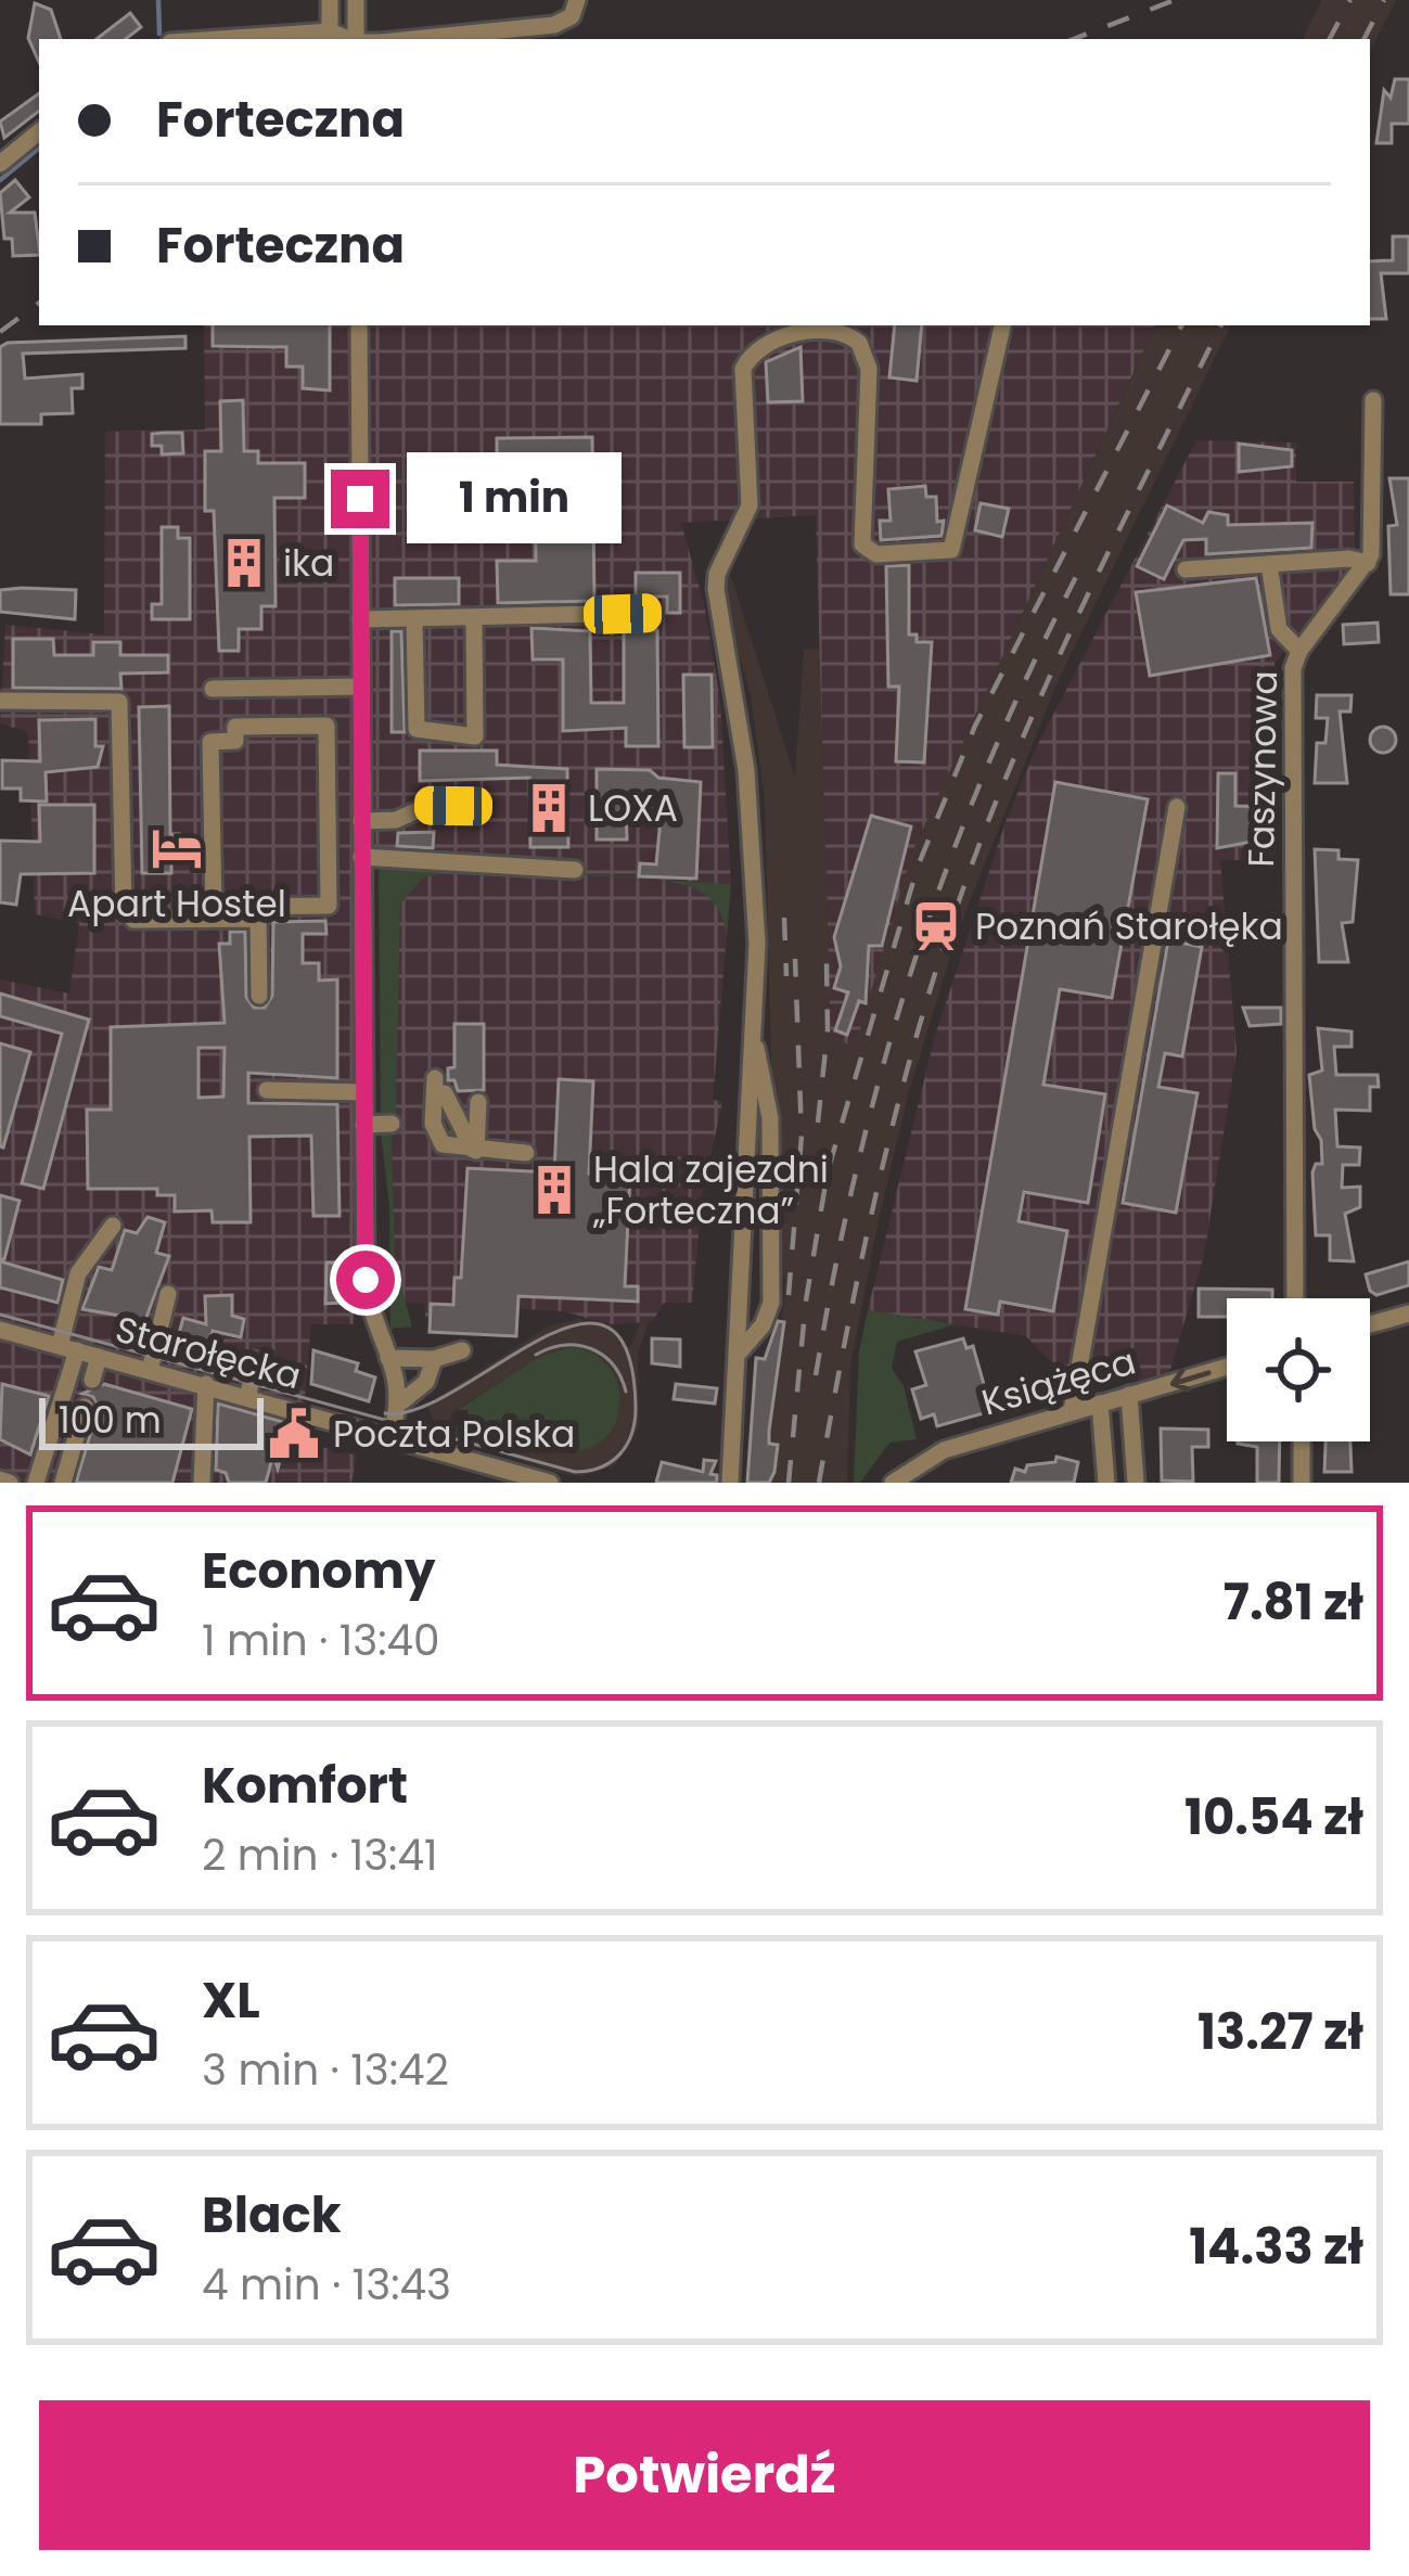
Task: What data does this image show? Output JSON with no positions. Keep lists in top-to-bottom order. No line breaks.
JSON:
{"streets":{"street":["Faszynowa","Starołęcka","Książęca"]},"places":{"building":["ika","LOXA","Hala zajezdni „Forteczna”"],"hotel":["Apart Hostel"],"station":["Poznań Starołęka"],"public building":["Poczta Polska"]},"scale_bar":"100 m","page":{"banner":["Forteczna","Forteczna"],"bubble":"1 min","scale":"100 m","list":[{"name":"Economy","note":"1 min · 13:40","value":"7.81 zł"},{"name":"Komfort","note":"2 min · 13:41","value":"10.54 zł"},{"name":"XL","note":"3 min · 13:42","value":"13.27 zł"},{"name":"Black","note":"4 min · 13:43","value":"14.33 zł"}],"buttons":"Potwierdź"}}
